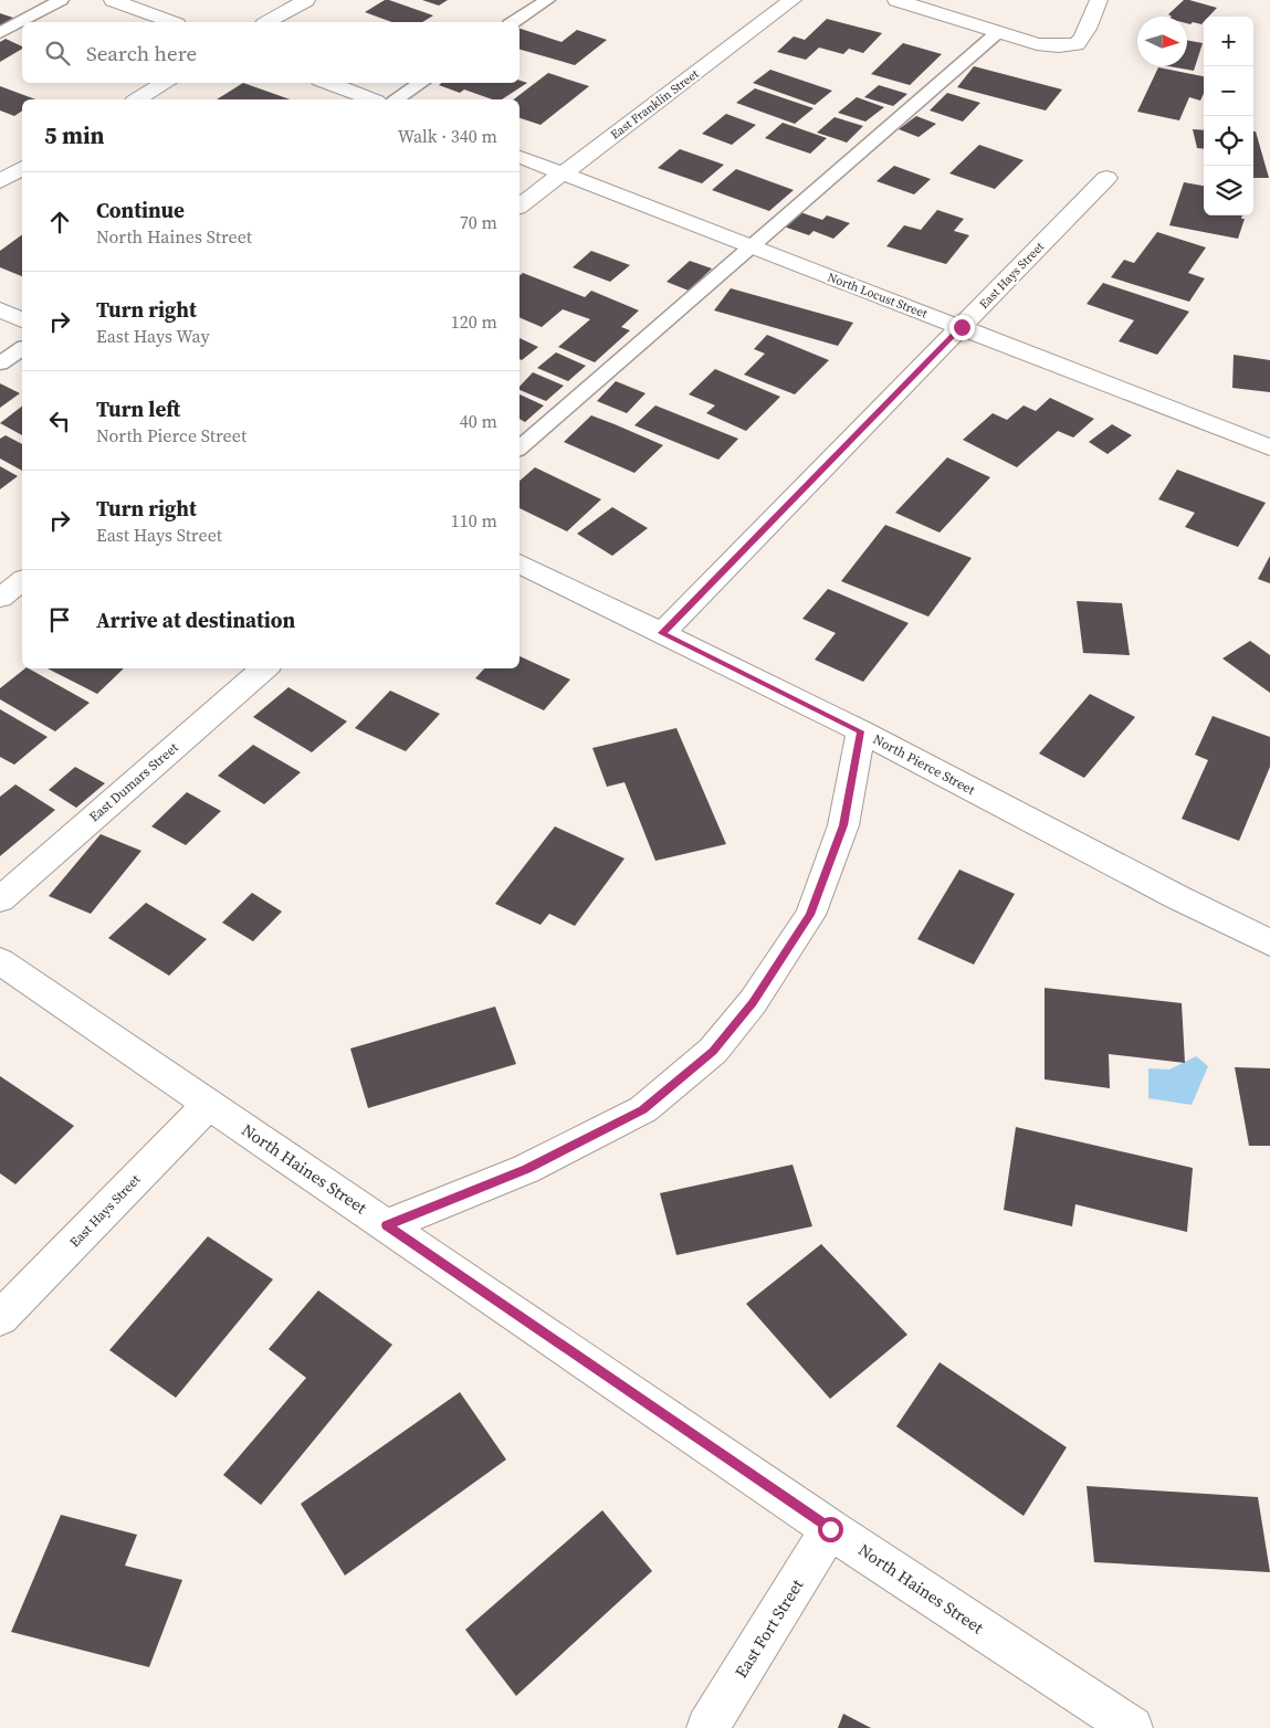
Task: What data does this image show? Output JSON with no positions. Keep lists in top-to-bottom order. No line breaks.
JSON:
{"streets":{"street":["East Franklin Street","East Hays Street","North Locust Street","North Pierce Street","East Dumars Street","North Haines Street","East Fort Street"]},"crossings":[["East Franklin Street","North Locust Street"],["East Hays Street","North Locust Street"],["East Hays Street","North Pierce Street"],["East Hays Street","North Haines Street"],["North Haines Street","East Fort Street"]],"north":"right","page":{"map_buttons":["+","−"],"search":"Search here","heading":["5 min","Walk · 340 m"],"list":[["Continue","North Haines Street","70 m"],["Turn right","East Hays Way","120 m"],["Turn left","North Pierce Street","40 m"],["Turn right","East Hays Street","110 m"],"Arrive at destination"]}}
